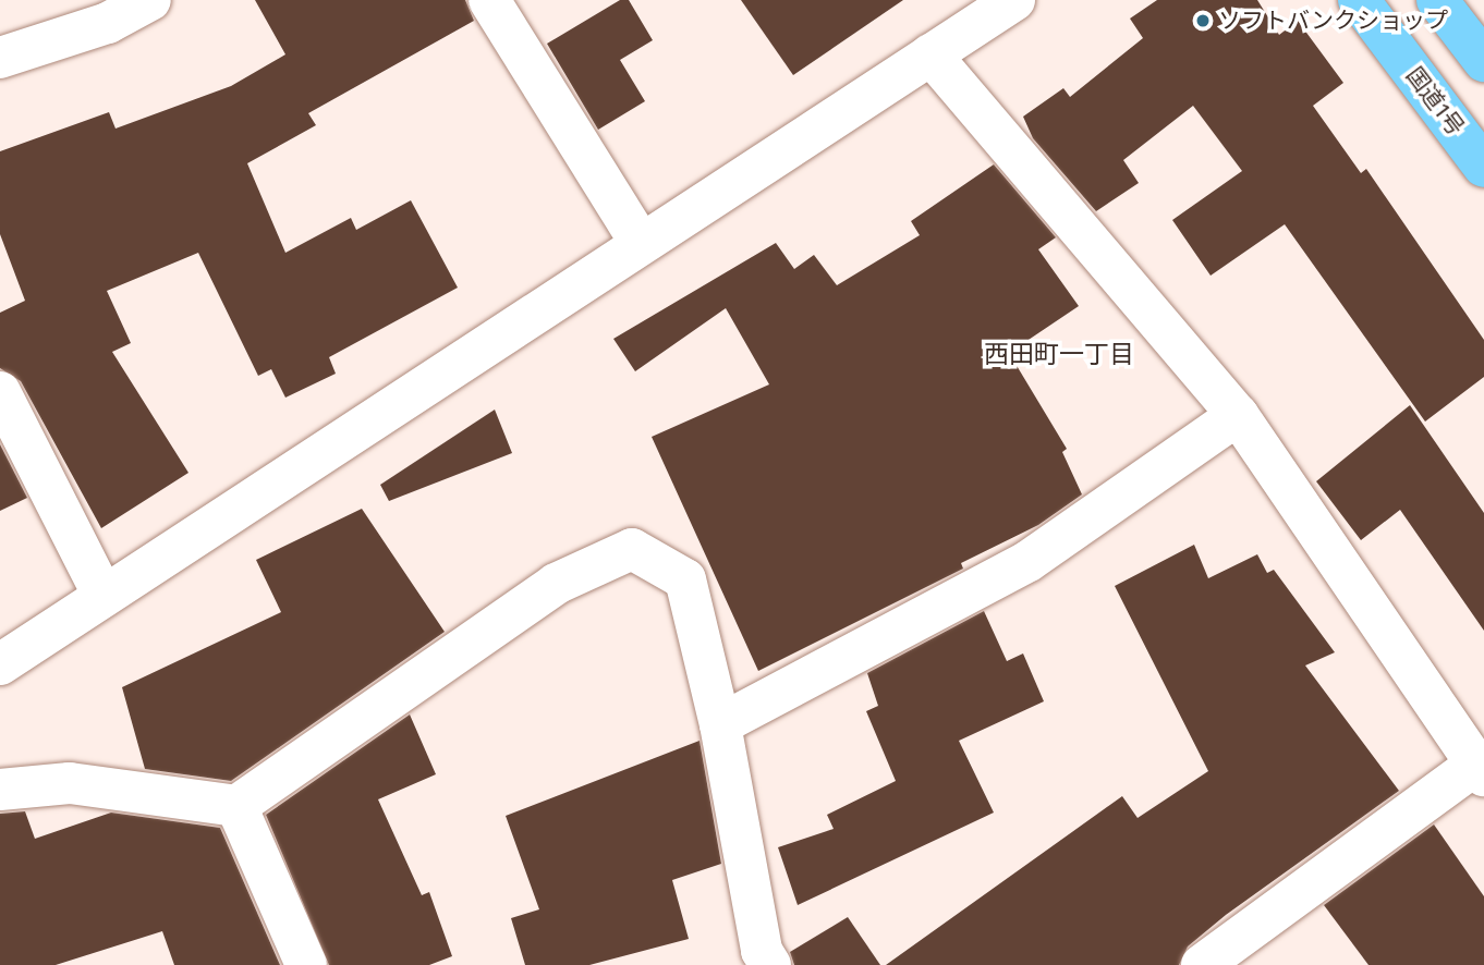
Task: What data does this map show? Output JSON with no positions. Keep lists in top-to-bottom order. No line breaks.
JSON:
{"streets":{"highway":["国道1号"]},"districts":["西田町一丁目"],"places":["ソフトバンクショップ"]}
